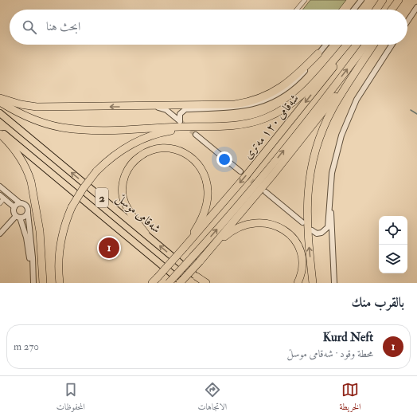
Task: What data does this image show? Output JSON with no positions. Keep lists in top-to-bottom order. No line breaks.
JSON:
{"streets":{"highway":["شەقامی ١٢٠ مەتری","2","شەقامی موسڵ"]},"page":{"search":"ابحث هنا","pins":"1","heading":"بالقرب منك","list":[{"mark":"1","name":"Kurd Neft","note":"محطة وقود · شەقامی موسڵ","value":"270 m"}],"nav":["الخريطة","الاتجاهات","المحفوظات"]}}
